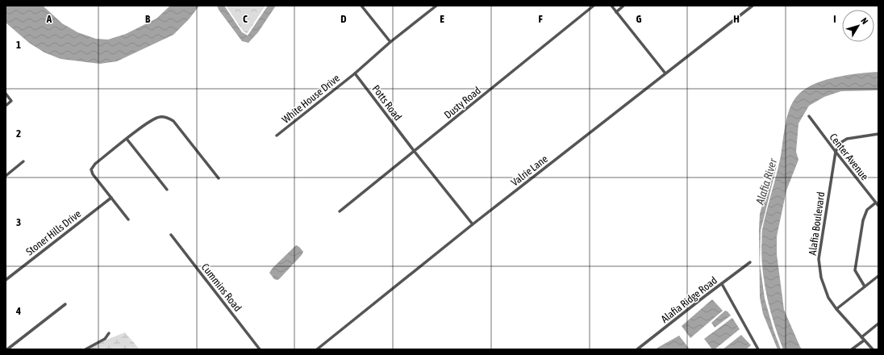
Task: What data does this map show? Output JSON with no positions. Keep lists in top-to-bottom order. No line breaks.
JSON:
{"streets":{"street":["White House Drive","Potts Road","Dusty Road","Center Avenue","Valrie Lane","Alafia Boulevard","Stoner Hills Drive","Cummins Road","Alafia Ridge Road"]},"crossings":[["White House Drive","Potts Road"],["Potts Road","Dusty Road"],["Potts Road","Valrie Lane"],["Center Avenue","Alafia Boulevard"]],"water":["Alafia River"],"north":"top right","grid":{"columns":["A","B","C","D","E","F","G","H","I"],"rows":["1","2","3","4"]}}
